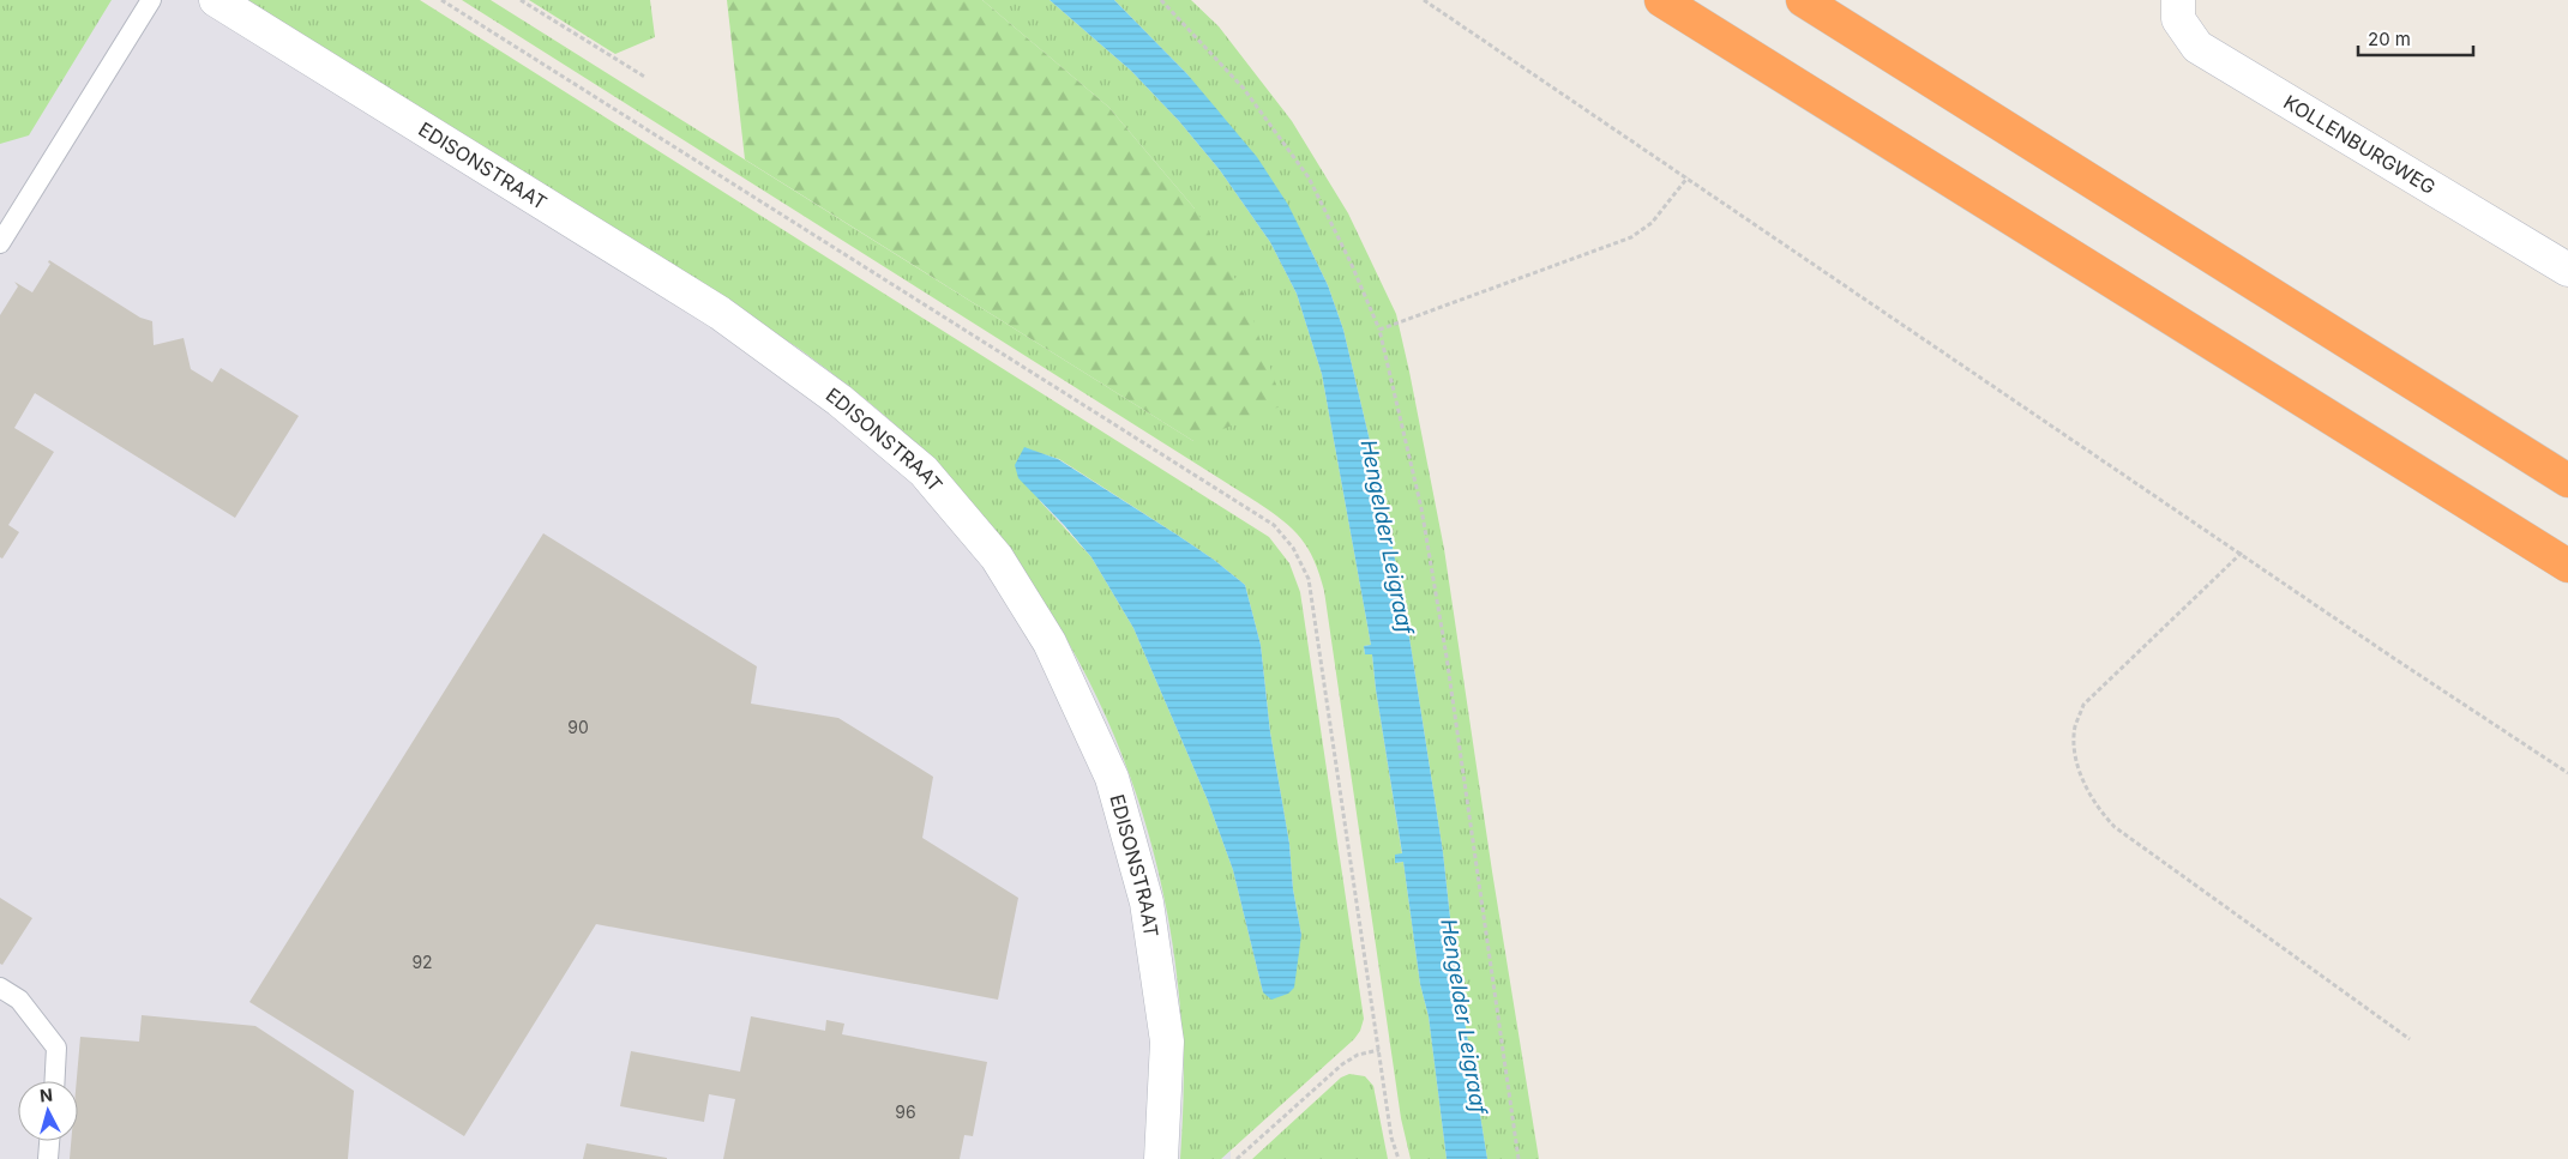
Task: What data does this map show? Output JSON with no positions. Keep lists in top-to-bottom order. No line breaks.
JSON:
{"streets":{"street":["KOLLENBURGWEG","EDISONSTRAAT"]},"water":["Hengelder Leigraaf"],"house_numbers":["90","92","96"],"scale_bar":"20 m","north":"top"}
